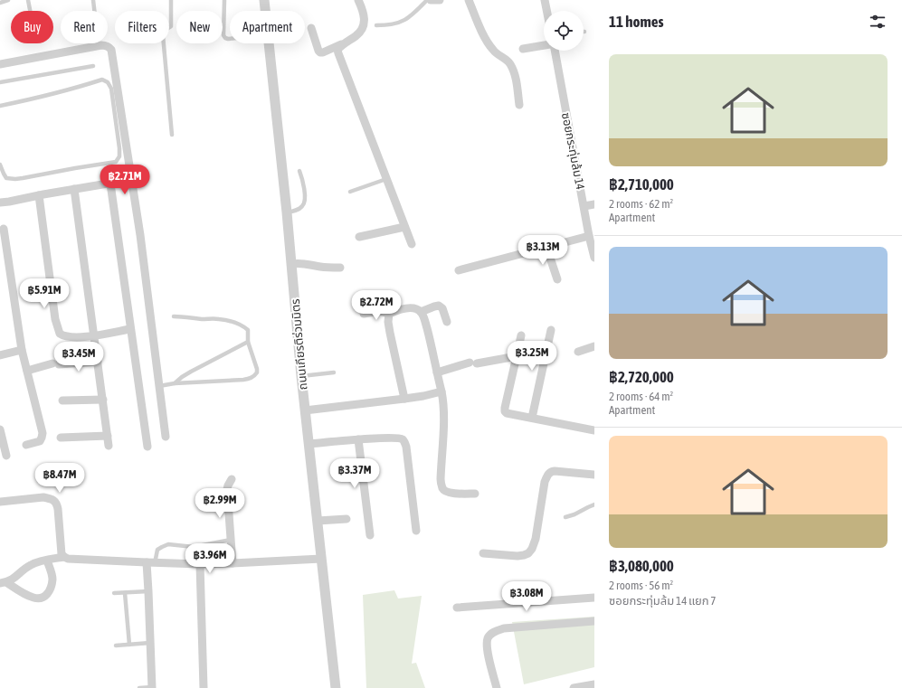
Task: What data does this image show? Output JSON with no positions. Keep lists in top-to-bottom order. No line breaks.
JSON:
{"streets":{"street":["ซอยกระทุ่มล้ม 14","ถนนเกียรติร่วมมิตร"]},"page":{"heading":"11 homes","chip":["Buy","Rent","Filters","New","Apartment"],"list":[{"name":"฿2,710,000","note":"2 rooms · 62 m² · Apartment"},{"name":"฿2,720,000","note":"2 rooms · 64 m² · Apartment"},{"name":"฿3,080,000","note":"2 rooms · 56 m² · ซอยกระทุ่มล้ม 14 แยก 7"}],"price":["฿2.71M","฿3.13M","฿5.91M","฿2.72M","฿3.25M","฿3.45M","฿3.37M","฿8.47M","฿2.99M","฿3.96M","฿3.08M"]}}
